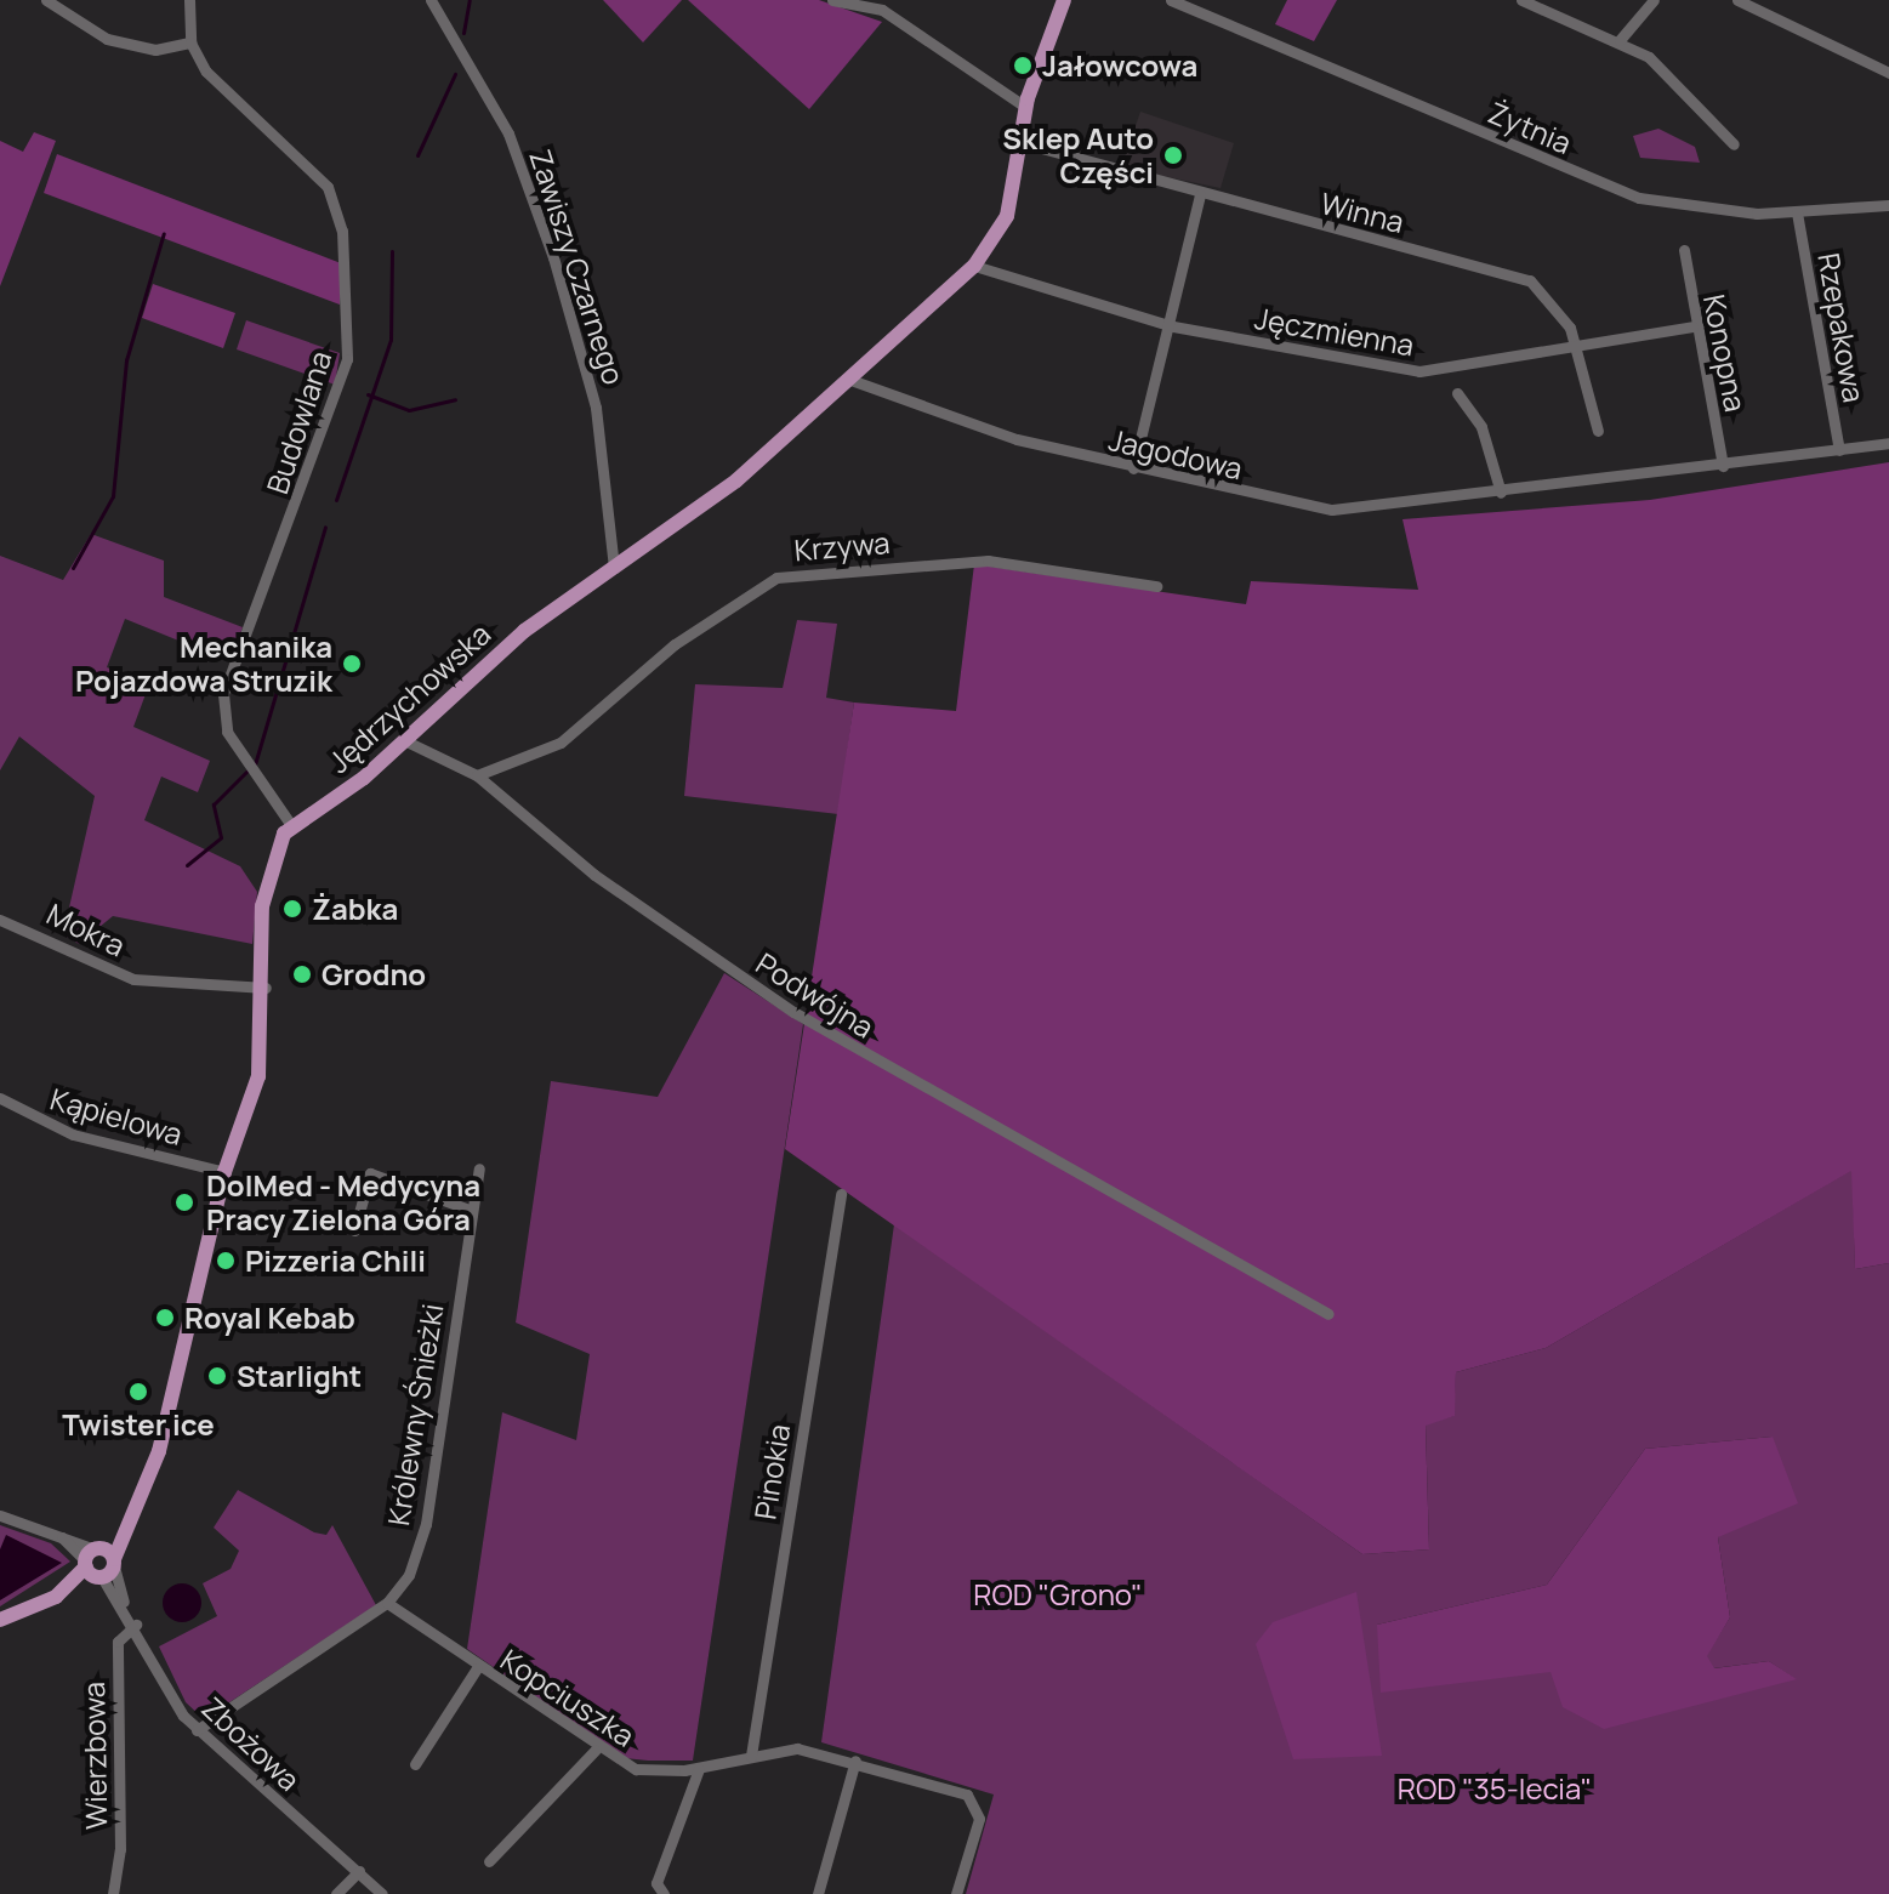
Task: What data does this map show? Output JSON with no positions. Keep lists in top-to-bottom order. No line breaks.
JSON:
{"streets":{"main road":["Jędrzychowska"],"street":["Żytnia","Winna","Zawiszy Czarnego","Rzepakowa","Jęczmienna","Konopna","Budowlana","Jagodowa","Krzywa","Mokra","Podwójna","Kąpielowa","Królewny Śnieżki","Pinokia","Kopciuszka","Zbożowa","Wierzbowa"]},"crossings":[["Żytnia","Rzepakowa"],["Winna","Jęczmienna"],["Winna","Jędrzychowska"],["Zawiszy Czarnego","Jędrzychowska"],["Rzepakowa","Jagodowa"],["Jęczmienna","Konopna"],["Jęczmienna","Jędrzychowska"],["Konopna","Jagodowa"],["Budowlana","Jędrzychowska"],["Jagodowa","Jędrzychowska"],["Krzywa","Podwójna"],["Jędrzychowska","Podwójna"],["Królewny Śnieżki","Kopciuszka"],["Pinokia","Kopciuszka"],["Zbożowa","Wierzbowa"]],"parks":["ROD \"Grono\"","ROD \"35-lecia\""],"places":["Jałowcowa","Sklep Auto Części","Mechanika Pojazdowa Struzik","Żabka","Grodno","DolMed - Medycyna Pracy Zielona Góra","Pizzeria Chili","Royal Kebab","Starlight","Twister ice"]}
